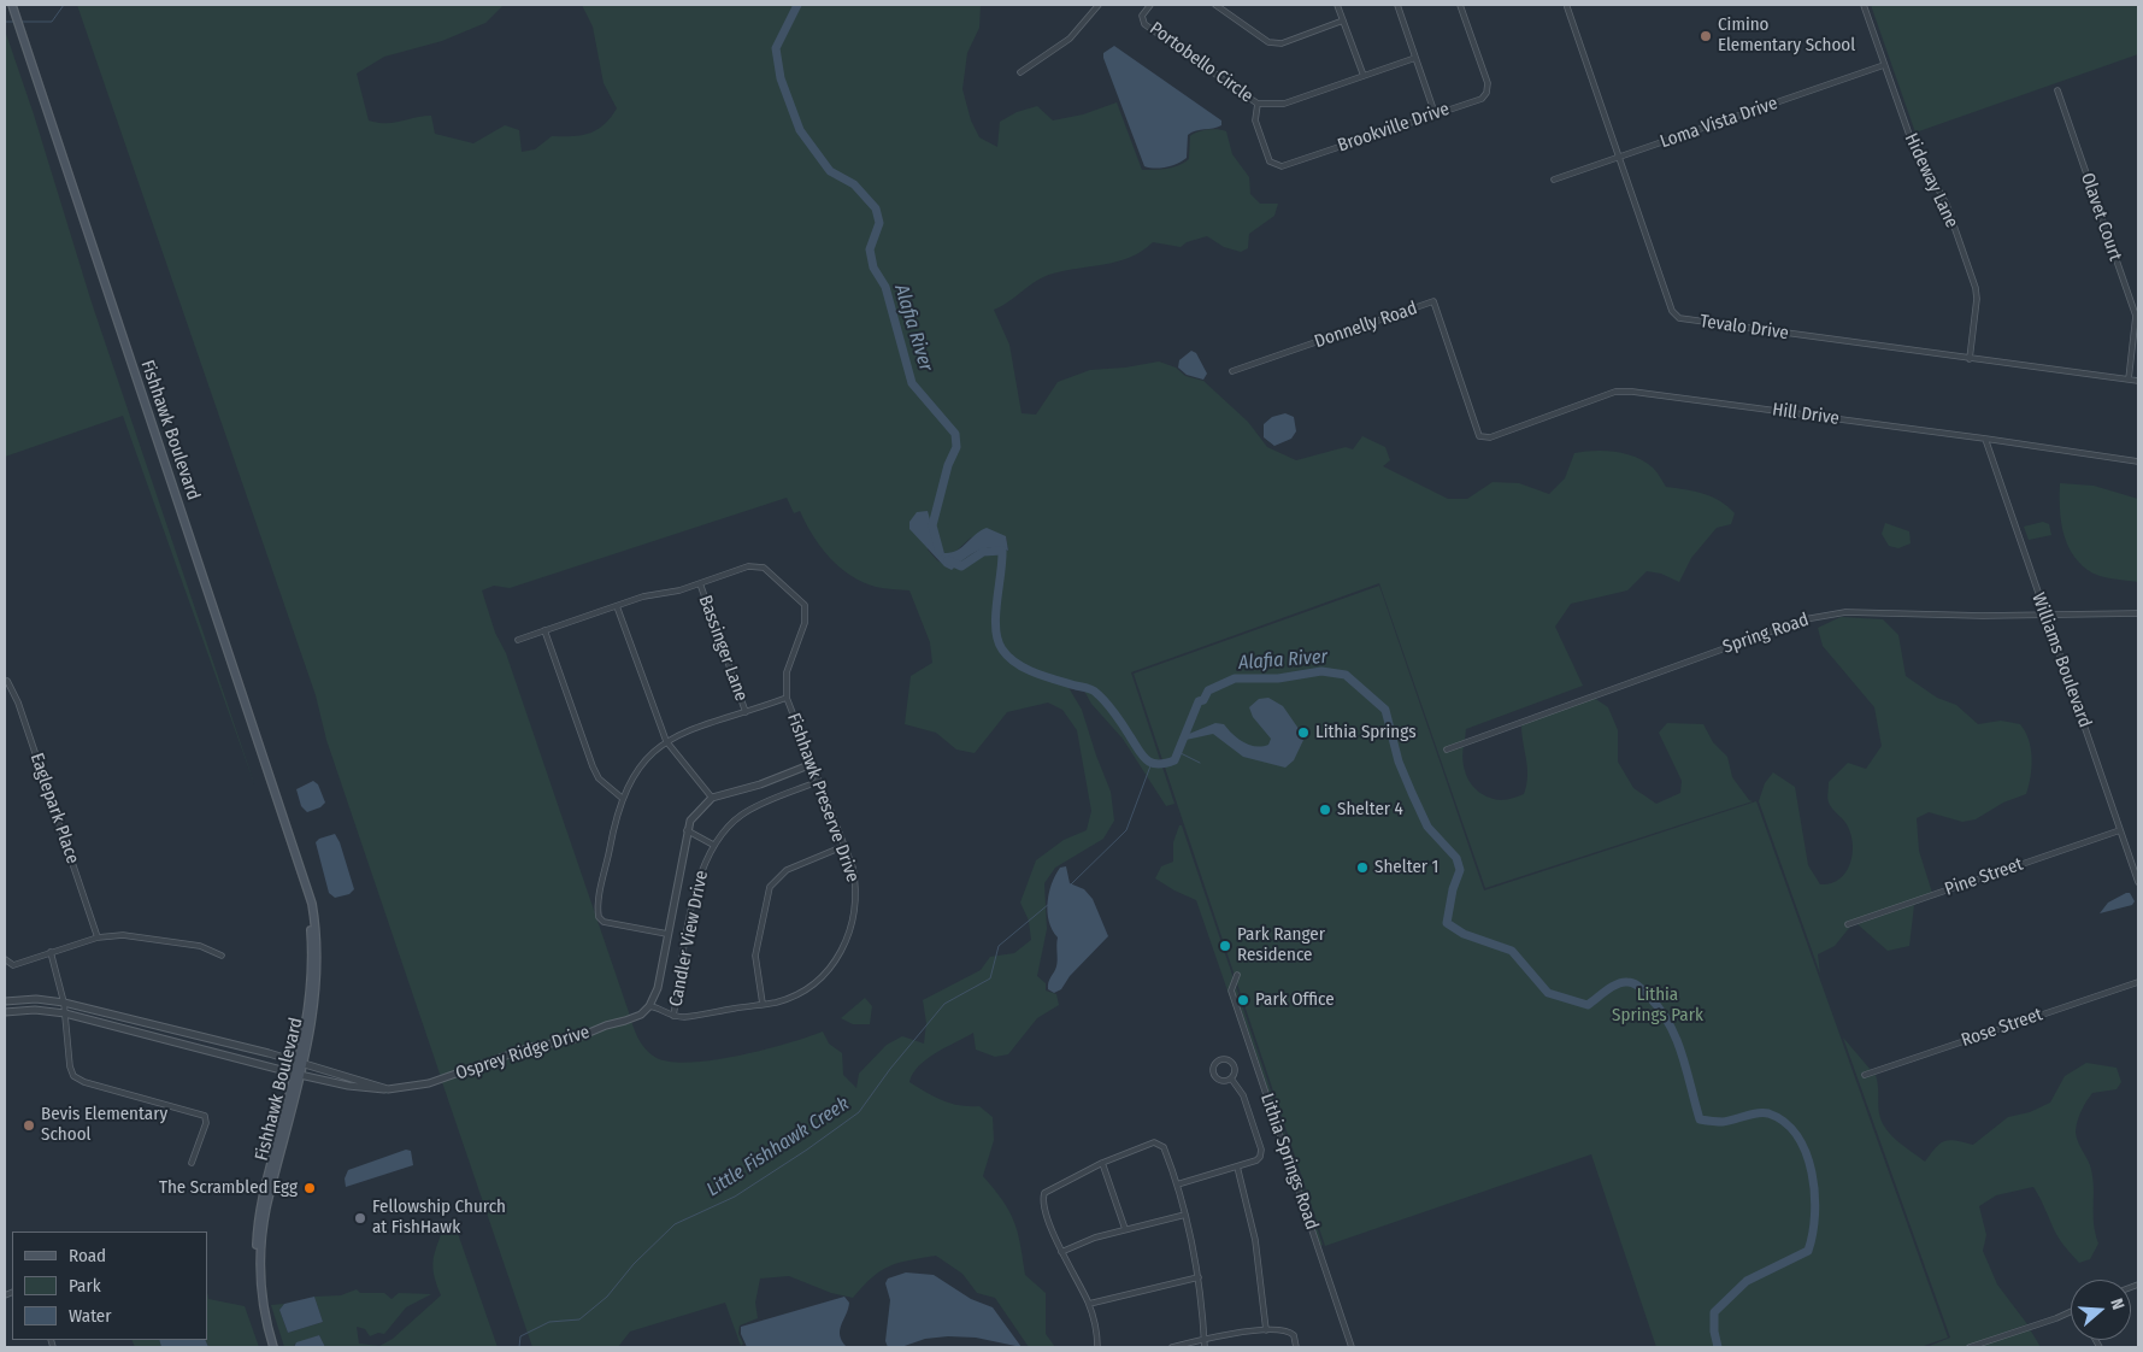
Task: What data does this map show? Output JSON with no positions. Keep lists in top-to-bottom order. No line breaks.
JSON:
{"streets":{"main road":["Fishhawk Boulevard"],"street":["Portobello Circle","Loma Vista Drive","Brookville Drive","Hideway Lane","Olavet Court","Donnelly Road","Tevalo Drive","Hill Drive","Spring Road","Bassinger Lane","Williams Boulevard","Fishhawk Preserve Drive","Eaglepark Place","Pine Street","Candler View Drive","Rose Street","Osprey Ridge Drive","Lithia Springs Road"]},"crossings":[["Portobello Circle","Brookville Drive"],["Loma Vista Drive","Hideway Lane"],["Loma Vista Drive","Tevalo Drive"],["Hideway Lane","Tevalo Drive"],["Olavet Court","Tevalo Drive"],["Donnelly Road","Hill Drive"],["Hill Drive","Williams Boulevard"],["Fishhawk Boulevard","Osprey Ridge Drive"],["Spring Road","Williams Boulevard"],["Bassinger Lane","Fishhawk Preserve Drive"],["Williams Boulevard","Pine Street"],["Fishhawk Preserve Drive","Candler View Drive"],["Fishhawk Preserve Drive","Osprey Ridge Drive"]],"water":["Alafia River","Little Fishhawk Creek"],"parks":["Lithia Springs Park"],"places":["Cimino Elementary School","Lithia Springs","Shelter 4","Shelter 1","Park Ranger Residence","Park Office","Bevis Elementary School","The Scrambled Egg","Fellowship Church at FishHawk"],"legend":["Road","Park","Water"],"north":"right"}
